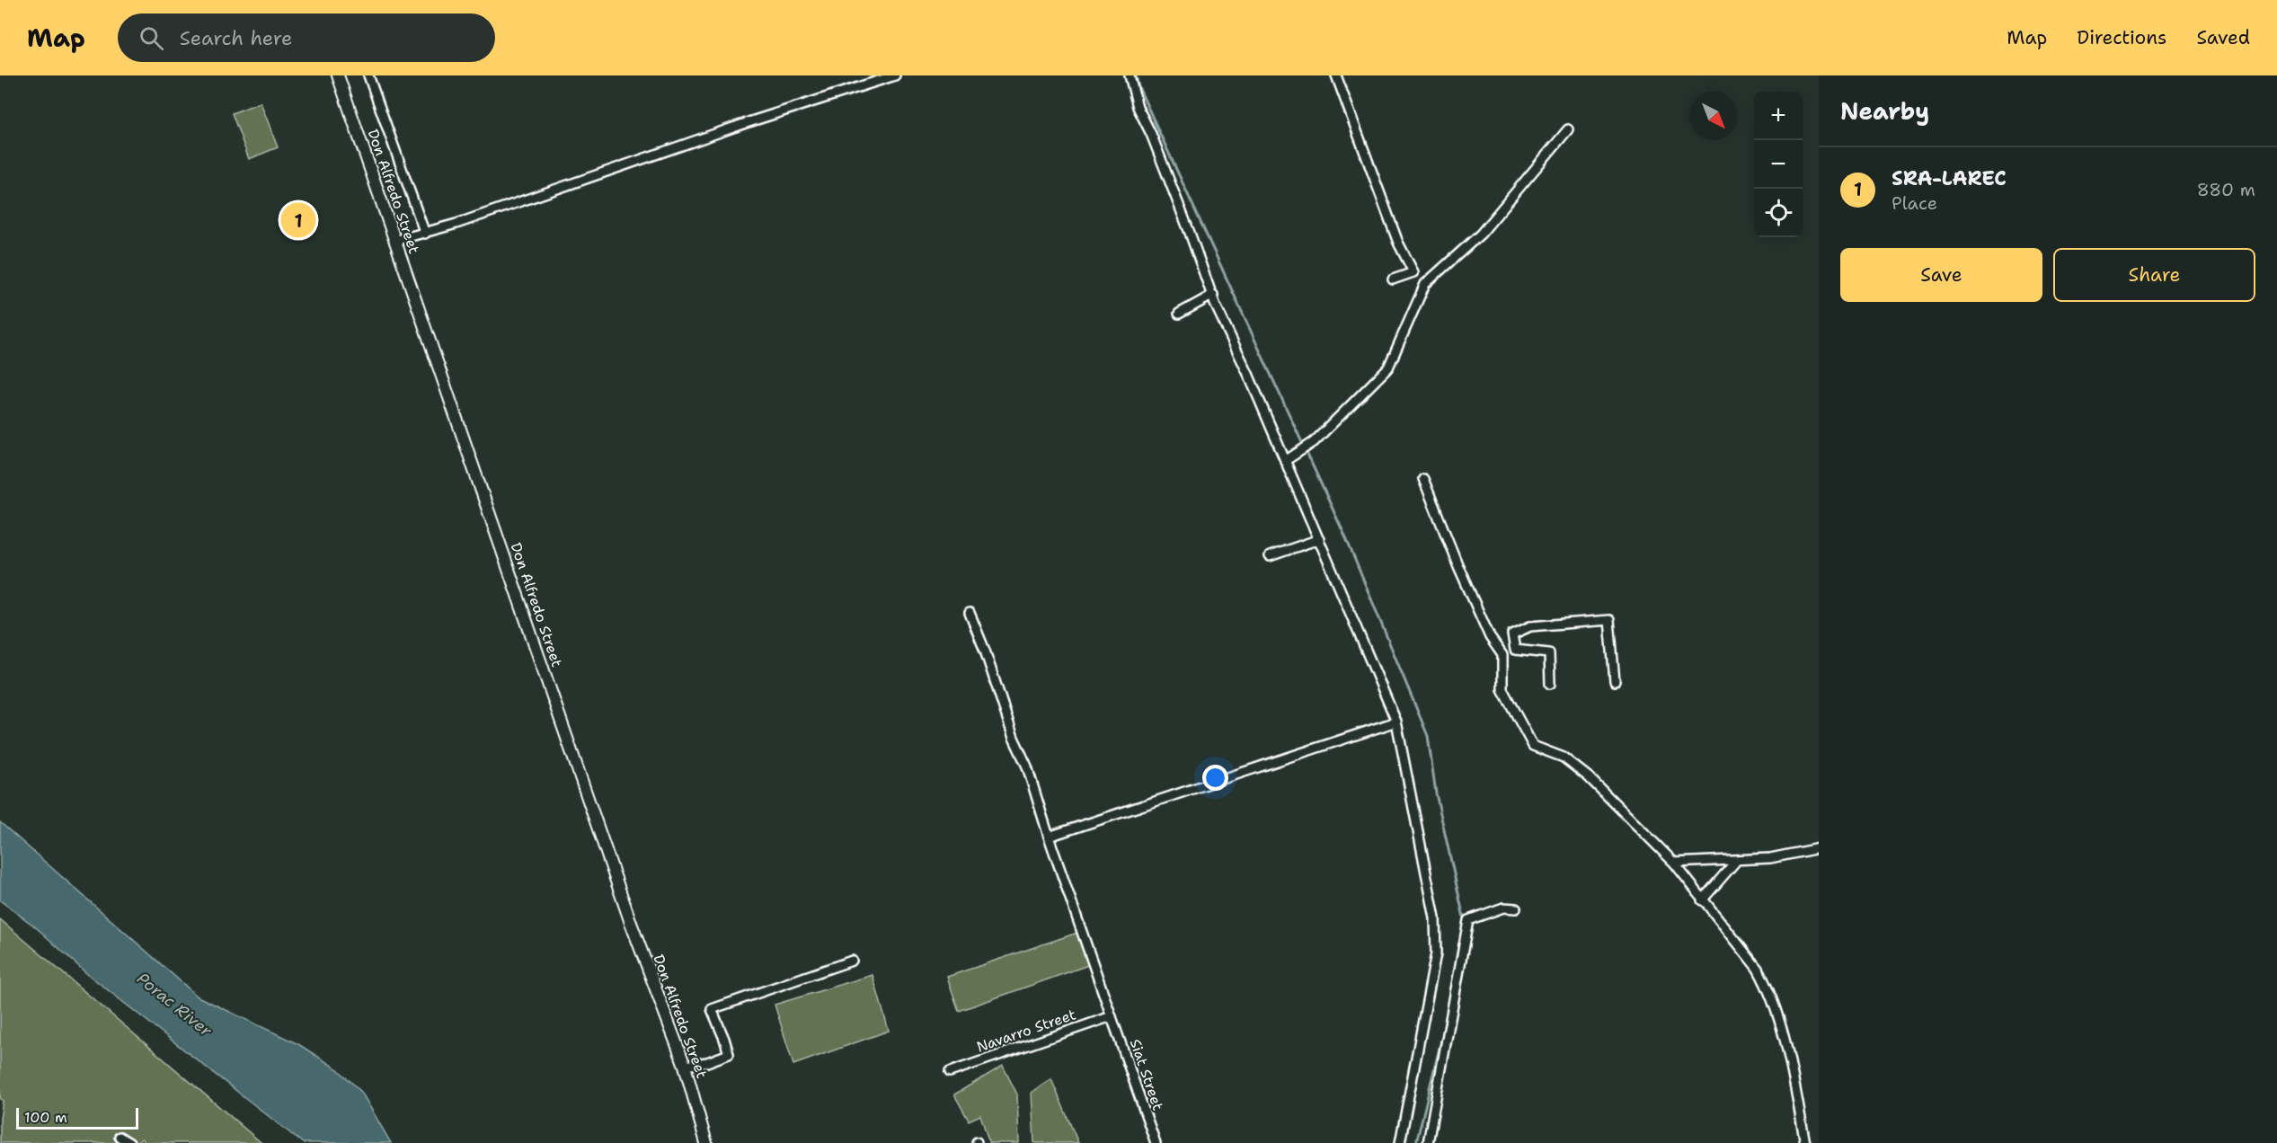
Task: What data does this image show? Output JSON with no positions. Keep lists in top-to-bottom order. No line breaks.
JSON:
{"streets":{"street":["Don Alfredo Street","Navarro Street","Siat Street"]},"crossings":[["Navarro Street","Siat Street"]],"water":["Porac River"],"scale_bar":"100 m","north":"bottom right","page":{"header":"Map","search":"Search here","nav":["Map","Directions","Saved"],"heading":"Nearby","map_buttons":["+","−"],"list":[{"mark":"1","name":"SRA-LAREC","note":"Place","value":"880 m"}],"pins":"1","buttons":["Save","Share"],"scale":"100 m"}}
